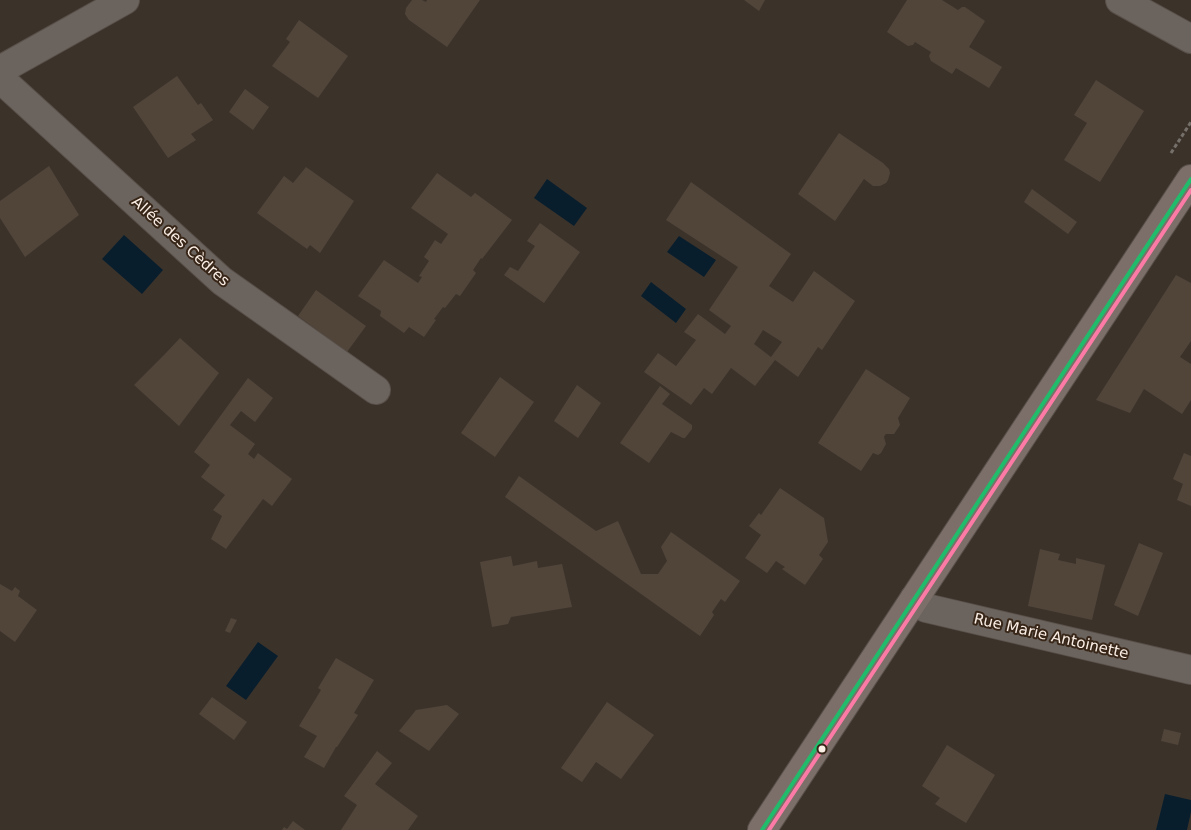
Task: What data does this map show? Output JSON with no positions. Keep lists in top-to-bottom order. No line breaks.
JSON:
{"streets":{"street":["Allée des Cèdres","Rue Marie Antoinette"]}}
